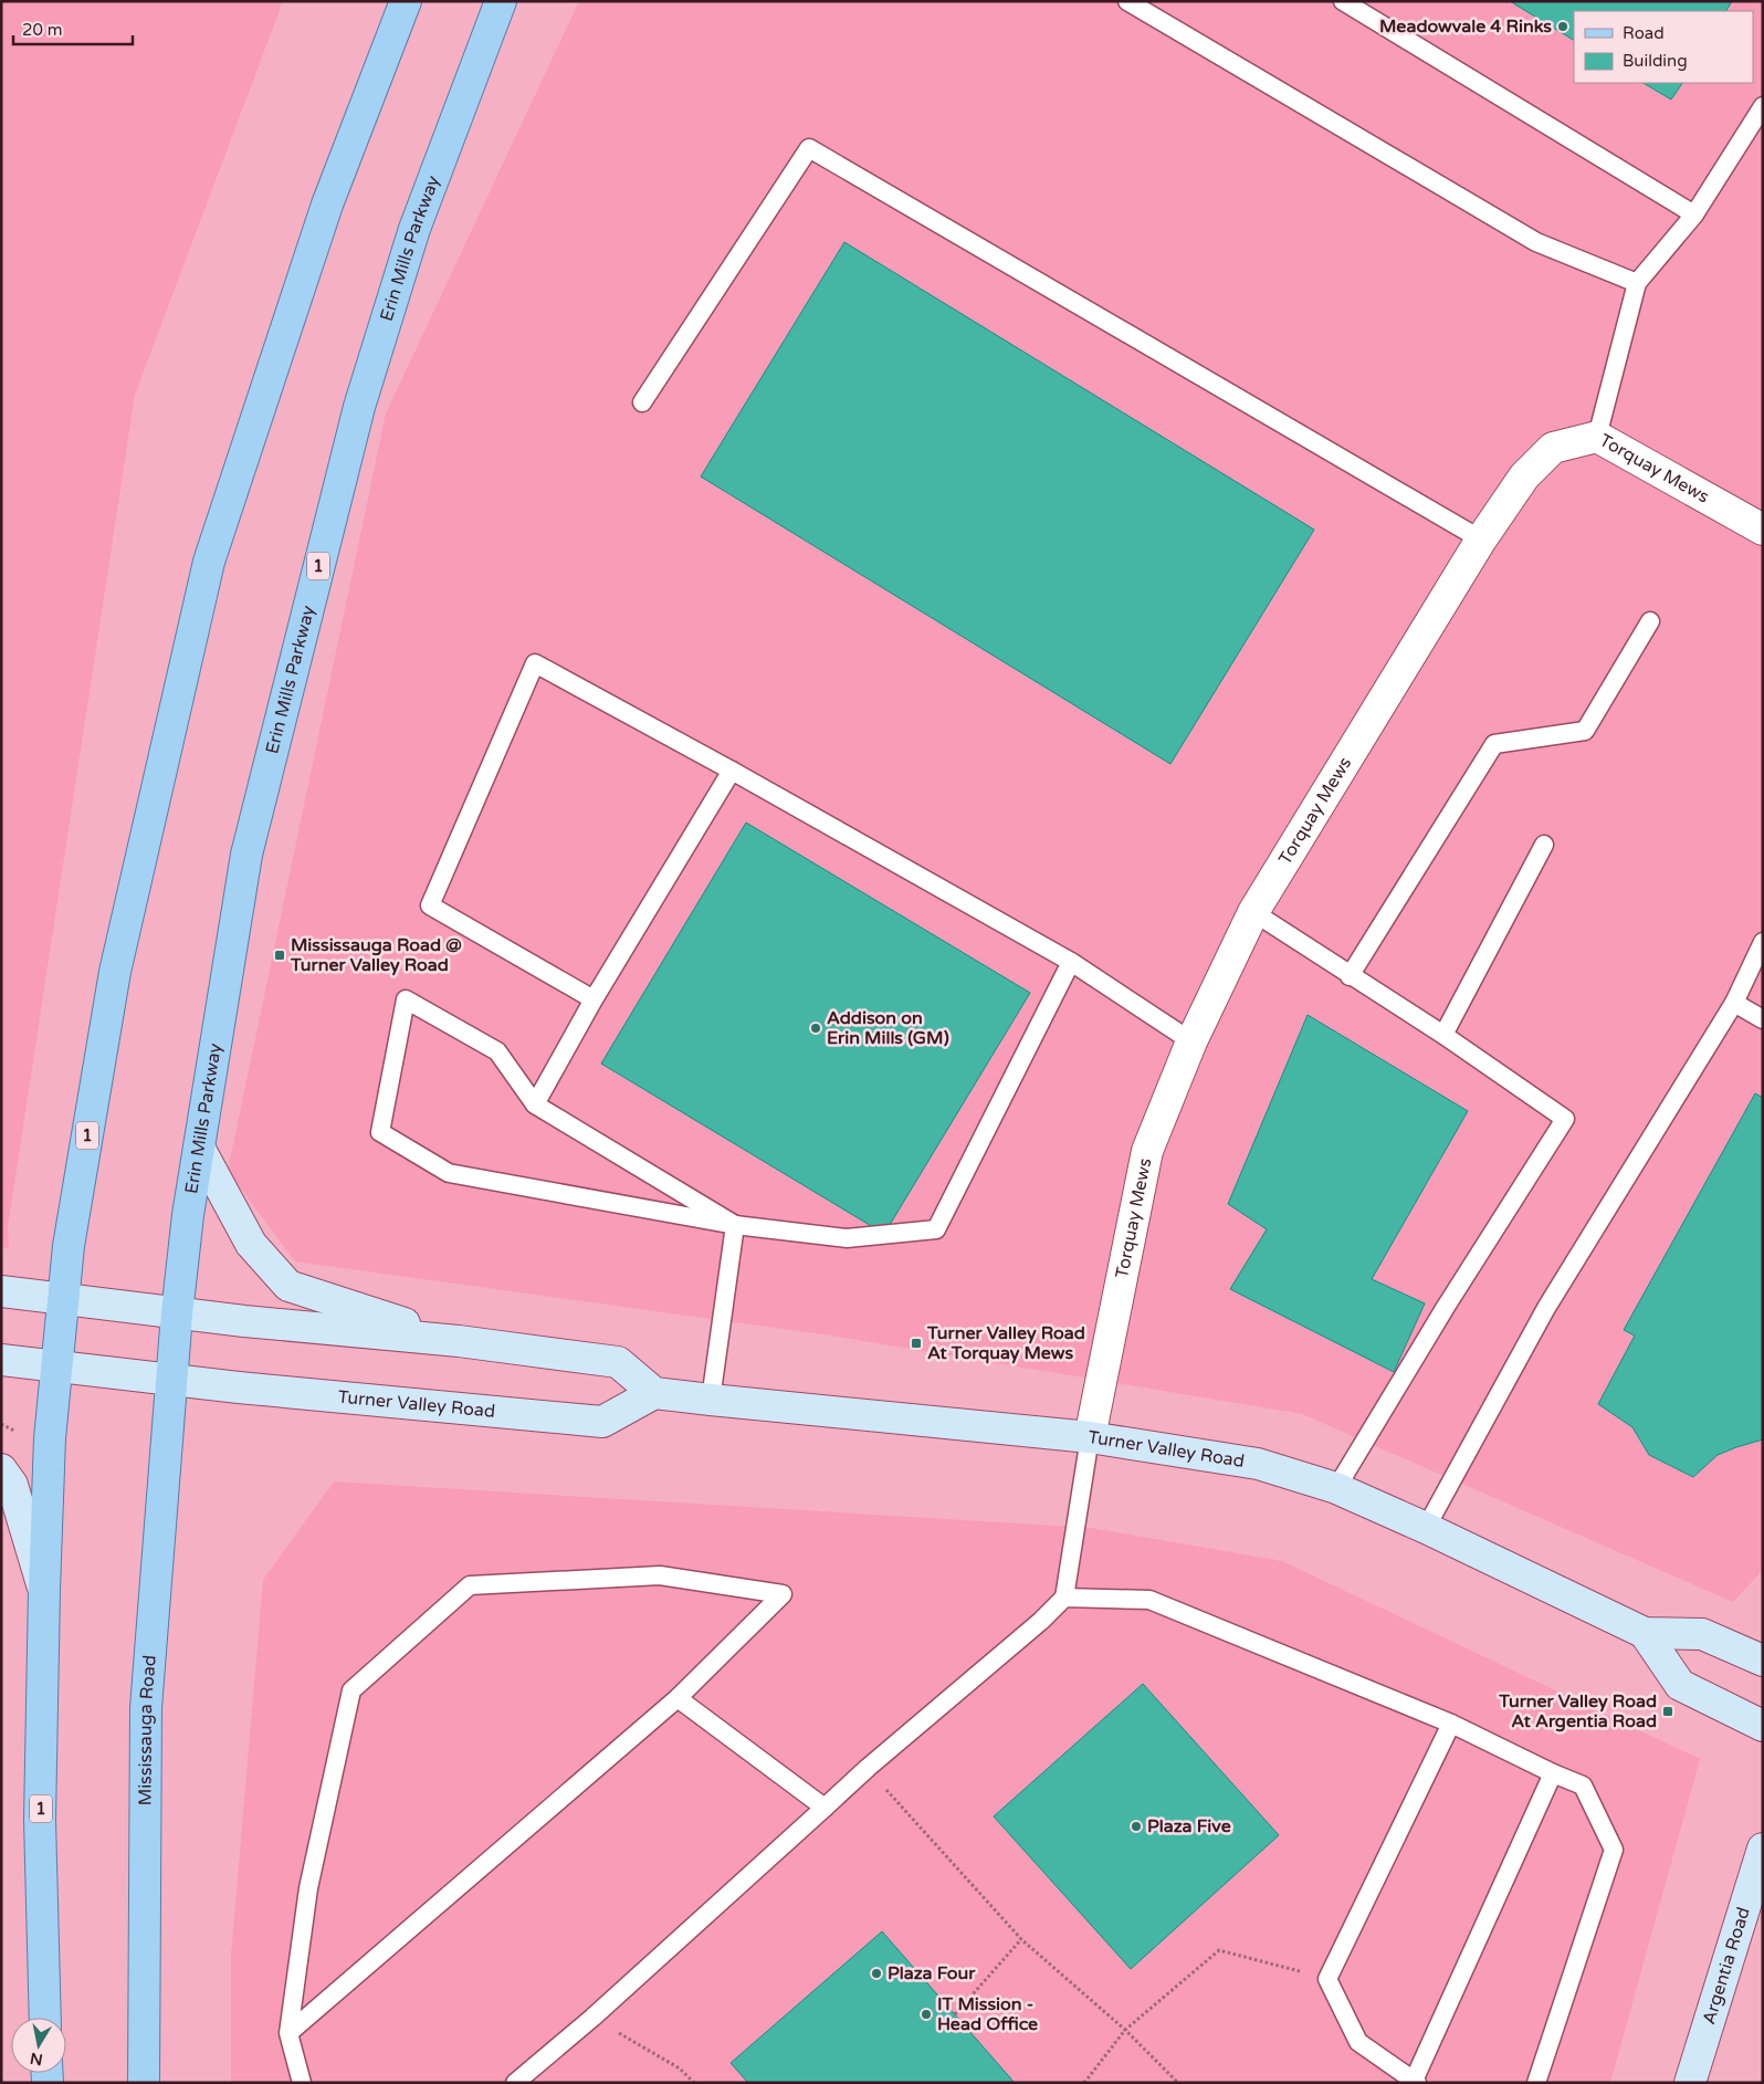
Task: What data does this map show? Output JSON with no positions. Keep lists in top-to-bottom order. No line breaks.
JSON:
{"streets":{"main road":["Erin Mills Parkway","1","Mississauga Road"],"street":["Torquay Mews","Turner Valley Road","Argentia Road"]},"crossings":[["Erin Mills Parkway","Mississauga Road"],["Torquay Mews","Turner Valley Road"],["Turner Valley Road","Mississauga Road"]],"places":{"other":["Meadowvale 4 Rinks","Addison on Erin Mills (GM)","Plaza Five","Plaza Four","IT Mission - Head Office"],"transit":["Mississauga Road @ Turner Valley Road","Turner Valley Road At Torquay Mews","Turner Valley Road At Argentia Road"]},"legend":["Road","Building"],"scale_bar":"20 m","north":"bottom"}
